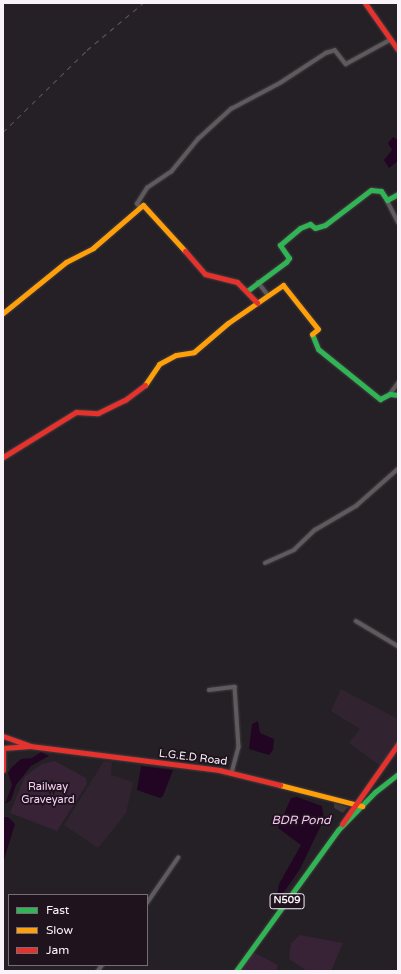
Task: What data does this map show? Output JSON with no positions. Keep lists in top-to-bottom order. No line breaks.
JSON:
{"streets":{"main road":["L.G.E.D Road","N509"]},"crossings":[["L.G.E.D Road","N509"]],"water":["BDR Pond"],"parks":["Railway Graveyard"],"legend":["Fast","Slow","Jam"]}
